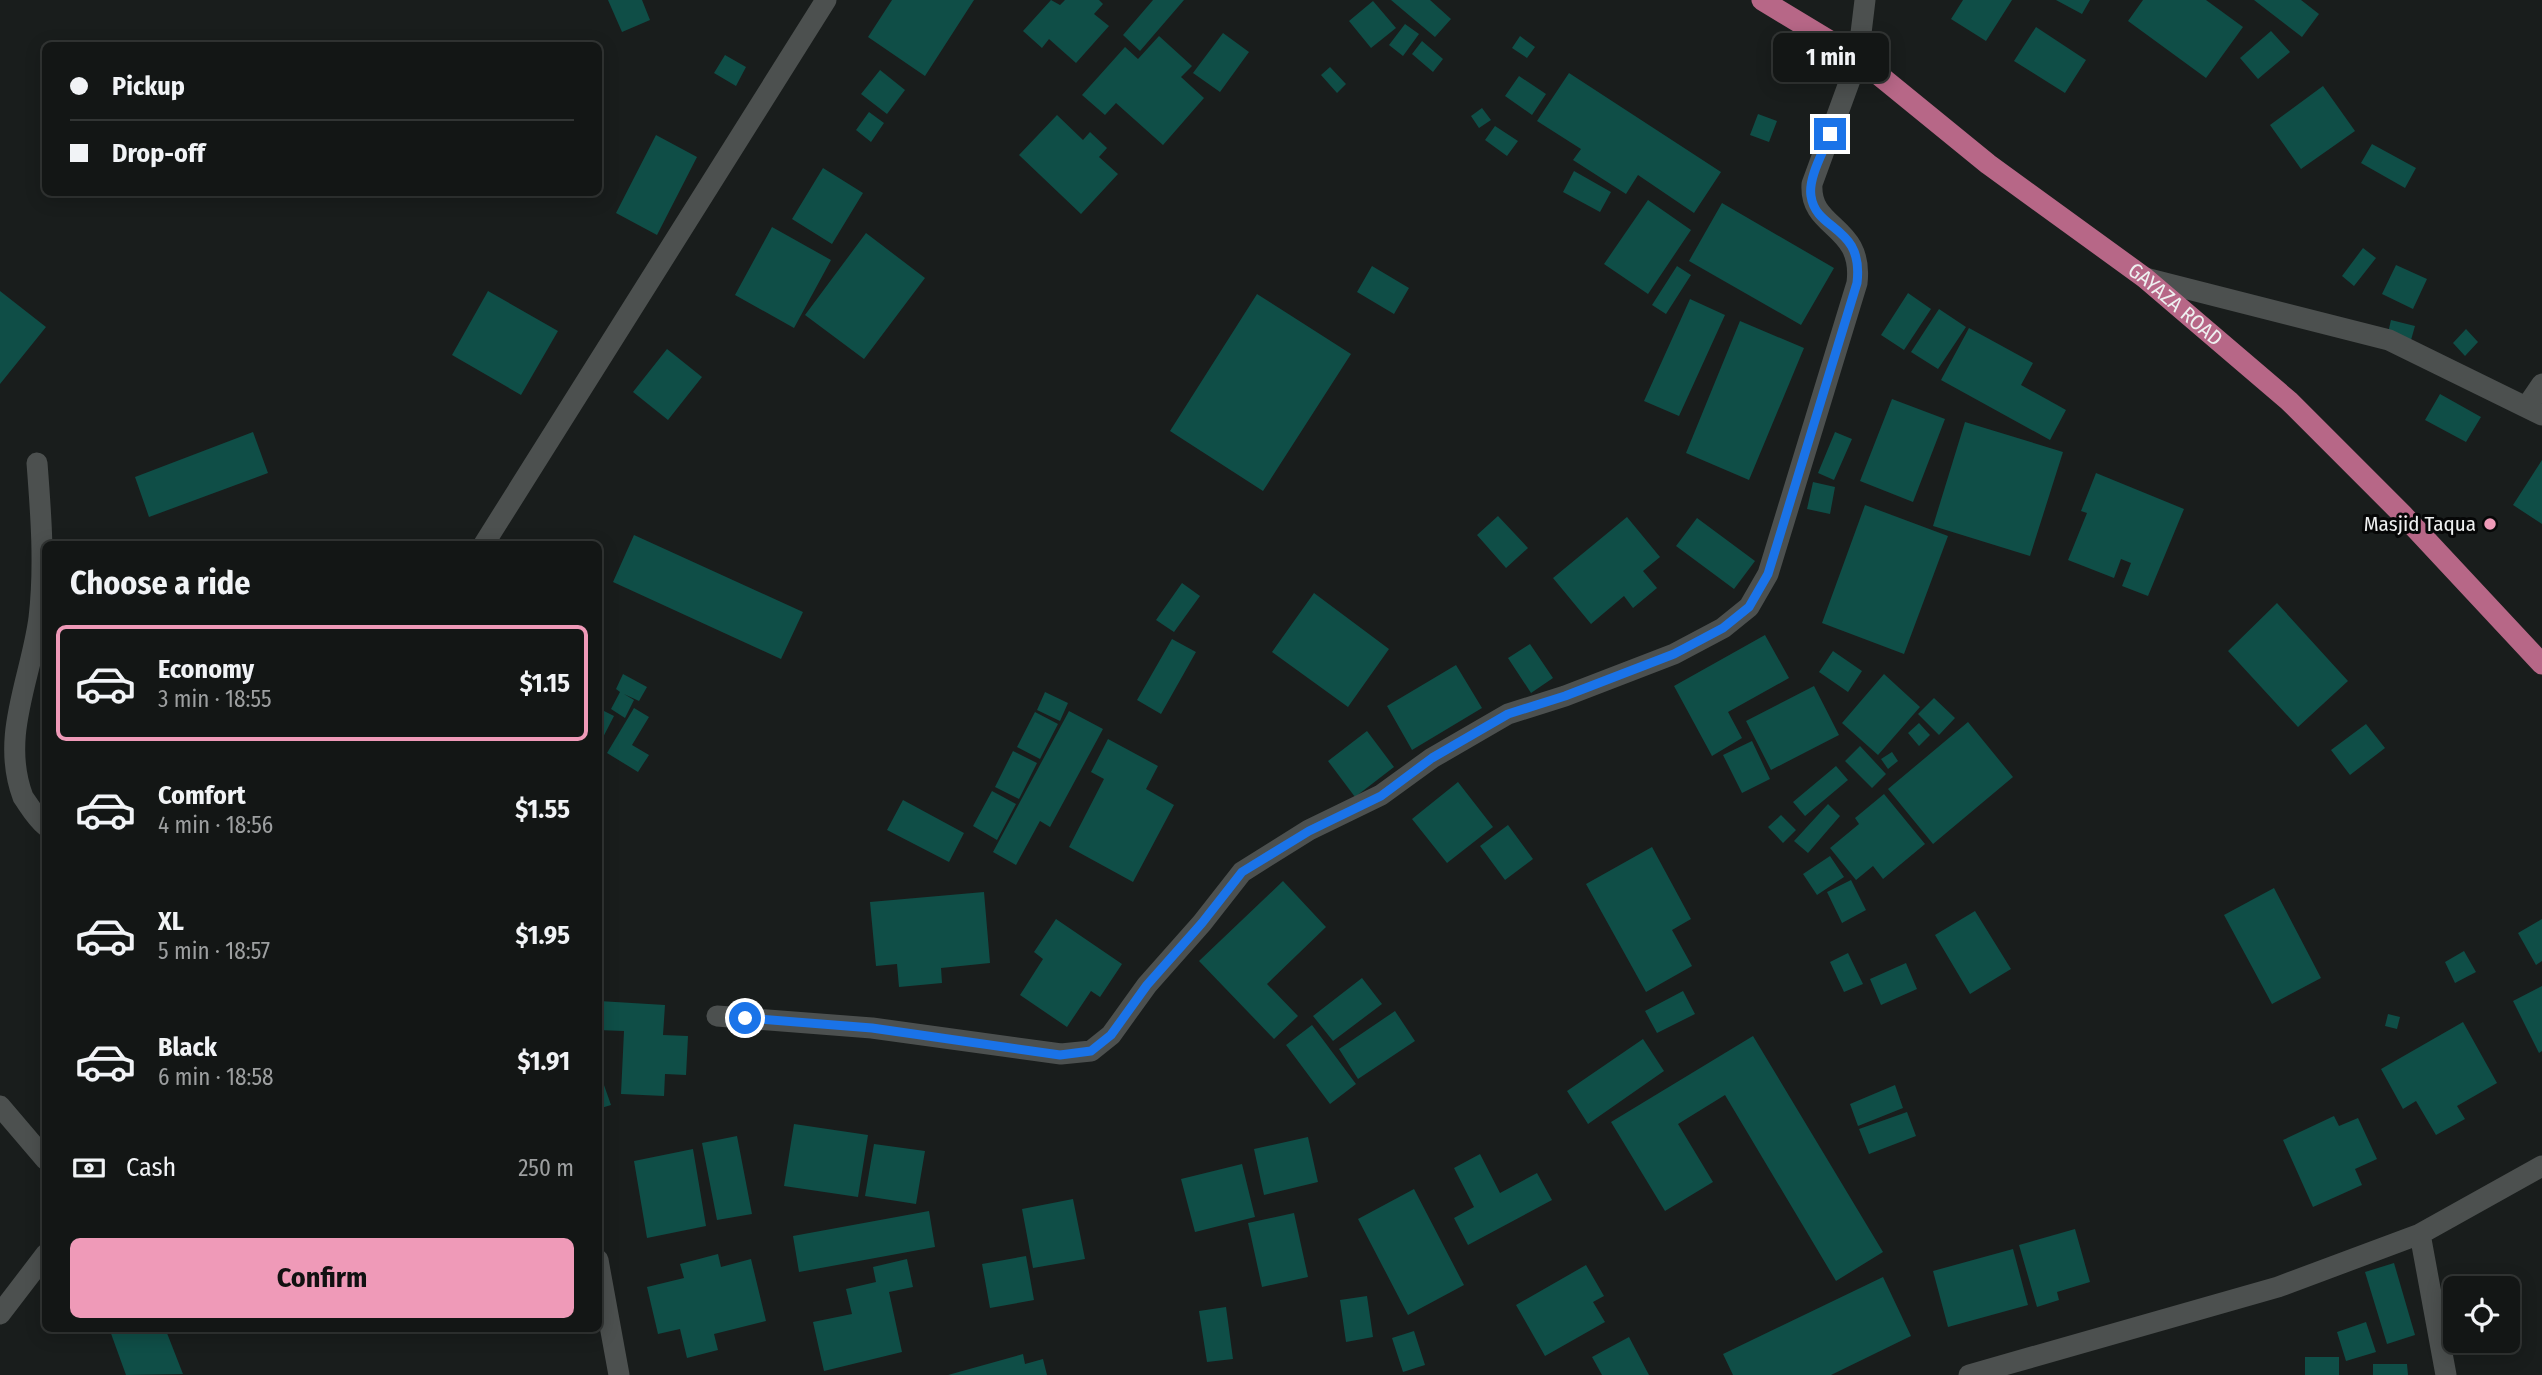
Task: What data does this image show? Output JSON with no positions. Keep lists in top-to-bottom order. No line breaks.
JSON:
{"streets":{"main road":["GAYAZA ROAD"]},"places":["Masjid Taqua"],"page":{"bubble":"1 min","banner":["Pickup","Drop-off"],"heading":"Choose a ride","list":[{"name":"Economy","note":"3 min · 18:55","value":"$1.15"},{"name":"Comfort","note":"4 min · 18:56","value":"$1.55"},{"name":"XL","note":"5 min · 18:57","value":"$1.95"},{"name":"Black","note":"6 min · 18:58","value":"$1.91"}],"pay":["Cash","250 m"],"buttons":"Confirm"}}
